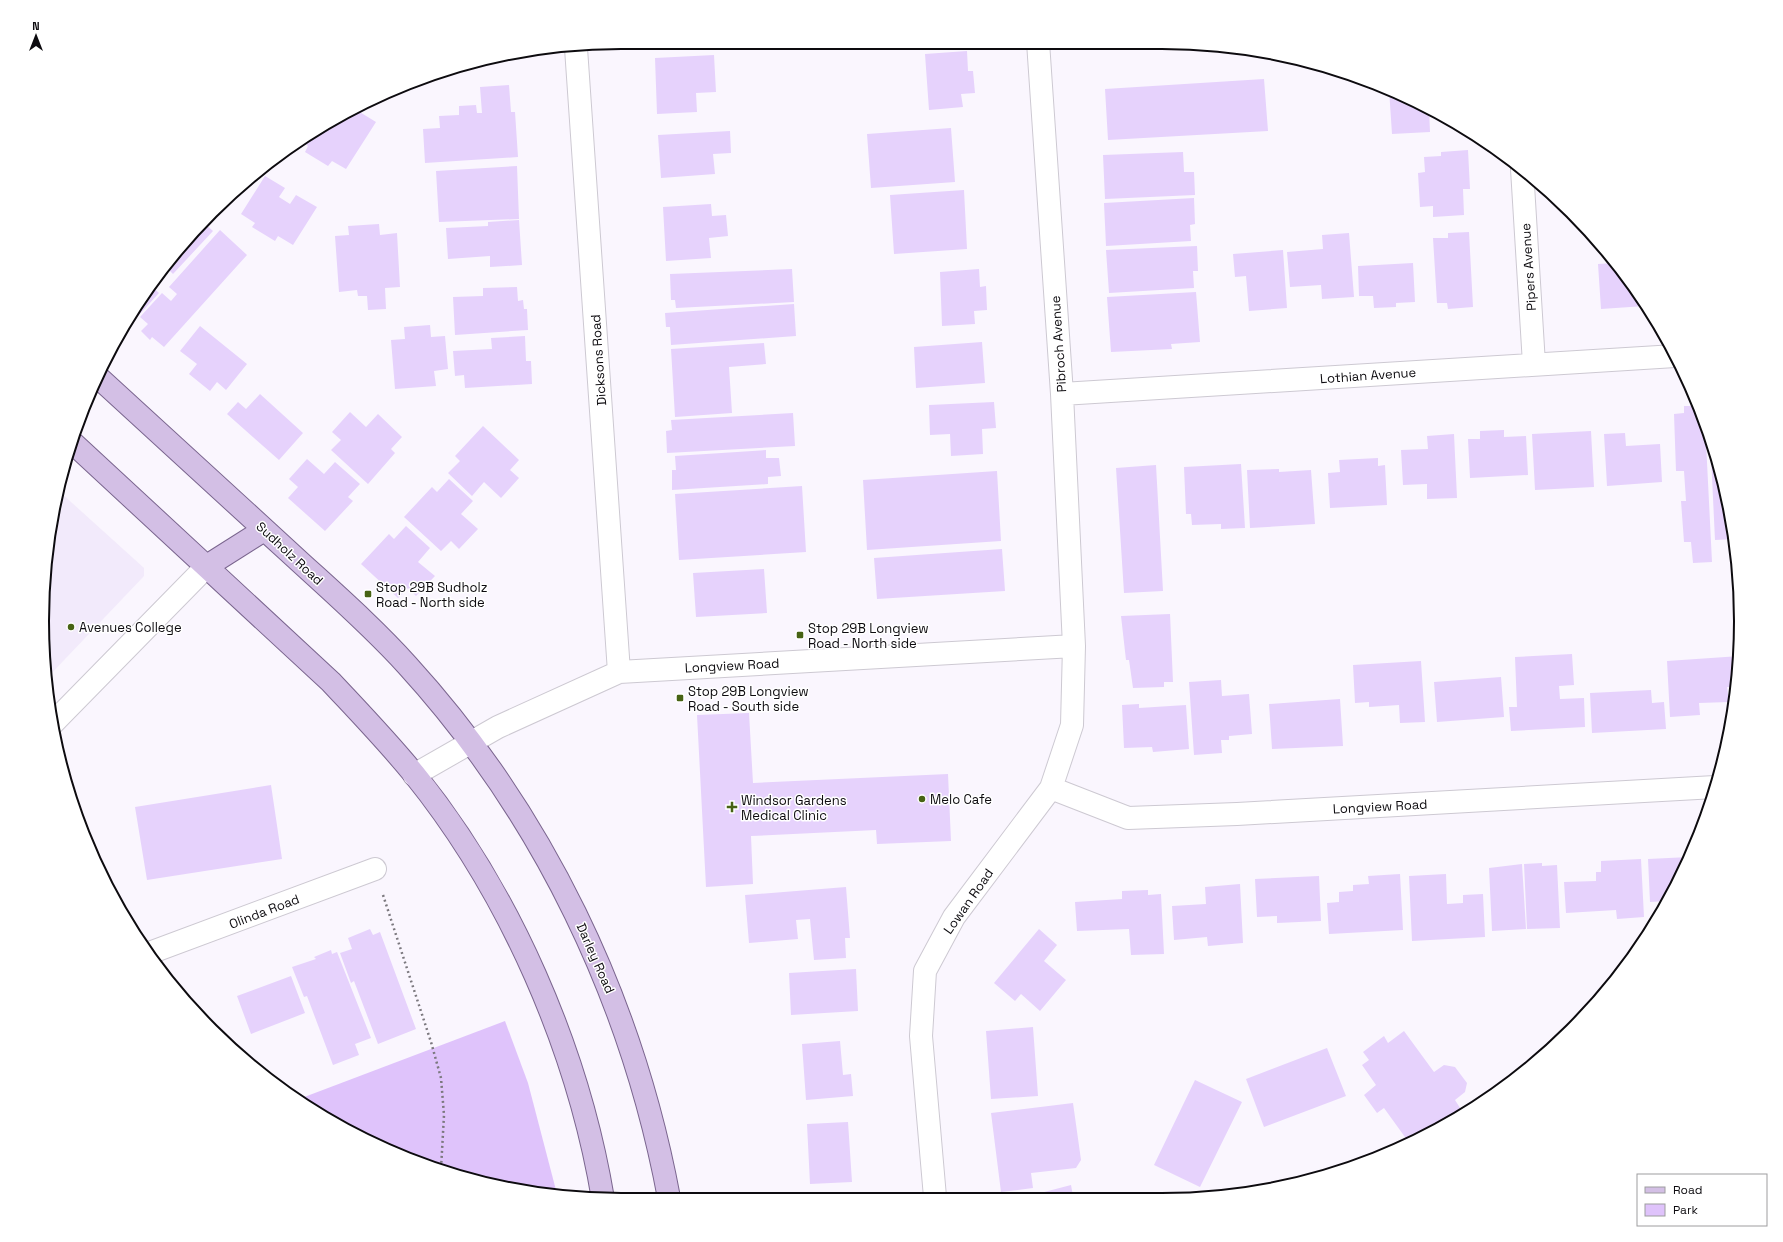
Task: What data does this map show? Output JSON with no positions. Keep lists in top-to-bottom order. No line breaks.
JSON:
{"streets":{"main road":["Sudholz Road","Darley Road"],"street":["Pipers Avenue","Pibroch Avenue","Dicksons Road","Lothian Avenue","Longview Road","Lowan Road","Olinda Road"]},"crossings":[["Pipers Avenue","Lothian Avenue"],["Pibroch Avenue","Lothian Avenue"],["Pibroch Avenue","Longview Road"],["Pibroch Avenue","Lowan Road"],["Dicksons Road","Longview Road"],["Sudholz Road","Longview Road"],["Sudholz Road","Darley Road"],["Longview Road","Lowan Road"],["Longview Road","Darley Road"]],"places":{"transit":["Stop 29B Sudholz Road - North side","Stop 29B Longview Road - North side","Stop 29B Longview Road - South side"],"other":["Avenues College","Melo Cafe"],"health":["Windsor Gardens Medical Clinic"]},"legend":["Road","Park"],"north":"top"}
